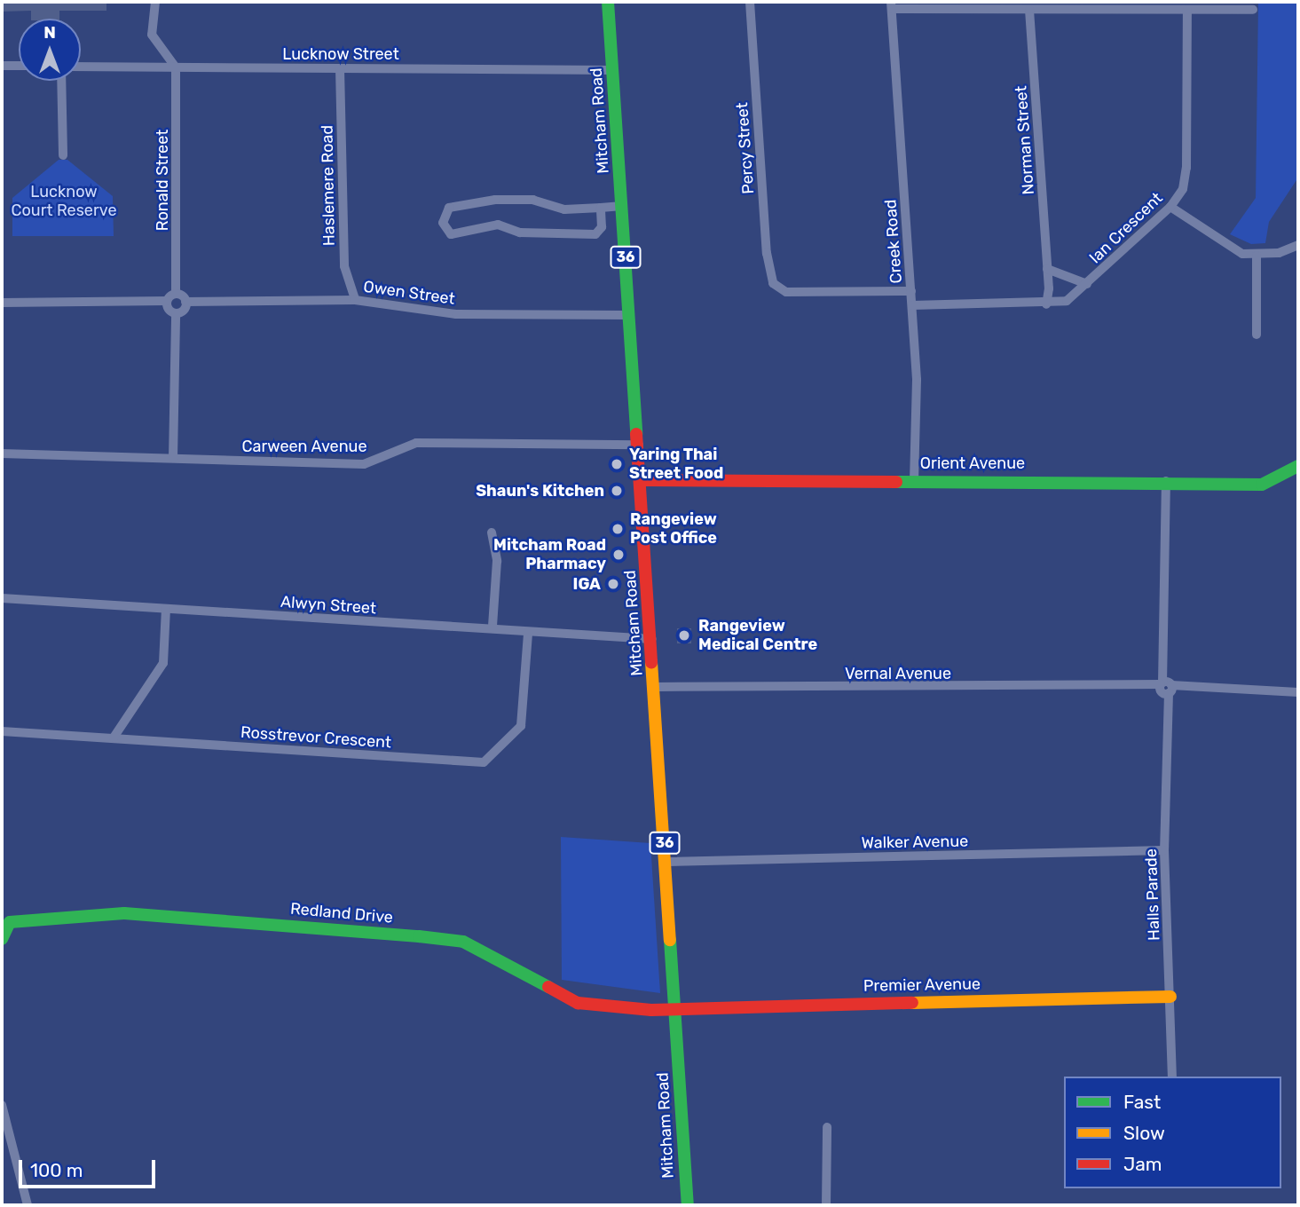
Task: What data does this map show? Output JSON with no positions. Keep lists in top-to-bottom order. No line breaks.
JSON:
{"streets":{"street":["Lucknow Street","Mitcham Road","Norman Street","Percy Street","Ronald Street","Haslemere Road","Ian Crescent","Creek Road","36","Owen Street","Carween Avenue","Orient Avenue","Alwyn Street","Vernal Avenue","Rosstrevor Crescent","Walker Avenue","Halls Parade","Redland Drive","Premier Avenue"]},"crossings":[["Lucknow Street","Mitcham Road"],["Lucknow Street","Ronald Street"],["Lucknow Street","Haslemere Road"],["Mitcham Road","Owen Street"],["Mitcham Road","Carween Avenue"],["Mitcham Road","Orient Avenue"],["Mitcham Road","Alwyn Street"],["Mitcham Road","Vernal Avenue"],["Mitcham Road","Walker Avenue"],["Mitcham Road","Redland Drive"],["Mitcham Road","Premier Avenue"],["Norman Street","Ian Crescent"],["Percy Street","Creek Road"],["Haslemere Road","Owen Street"],["Ian Crescent","Creek Road"],["Creek Road","Orient Avenue"],["Orient Avenue","Halls Parade"],["Alwyn Street","Rosstrevor Crescent"],["Vernal Avenue","Halls Parade"],["Walker Avenue","Halls Parade"],["Halls Parade","Premier Avenue"],["Redland Drive","Premier Avenue"]],"parks":["Lucknow Court Reserve"],"places":["Yaring Thai Street Food","Shaun's Kitchen","Rangeview Post Office","Mitcham Road Pharmacy","IGA","Rangeview Medical Centre"],"legend":["Fast","Slow","Jam"],"scale_bar":"100 m","north":"top"}
